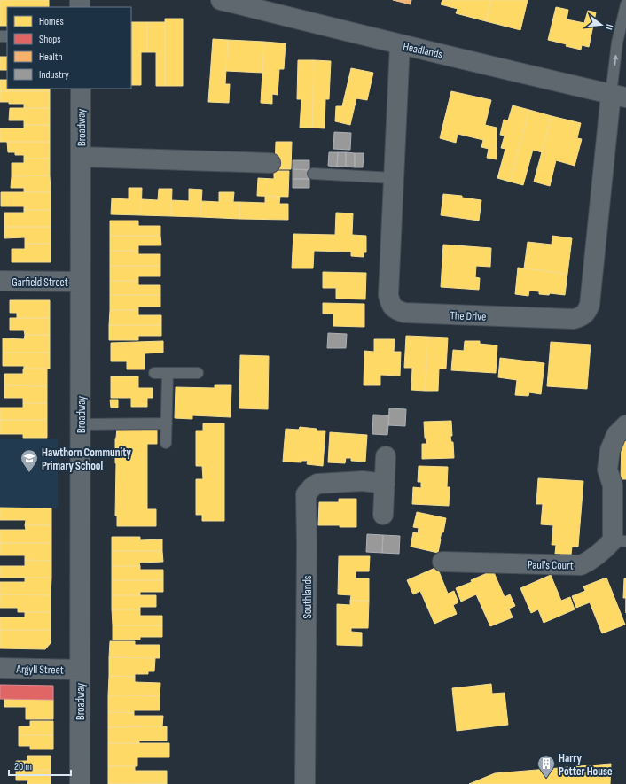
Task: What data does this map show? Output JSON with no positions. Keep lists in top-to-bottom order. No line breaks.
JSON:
{"streets":{"street":["Headlands","Broadway","Garfield Street","The Drive","Paul's Court","Southlands","Argyll Street"]},"crossings":[["Headlands","The Drive"],["Broadway","Garfield Street"],["Broadway","Argyll Street"]],"places":{"school or university":["Hawthorn Community Primary School"],"building":["Harry Potter House"]},"legend":["Homes","Shops","Health","Industry"],"scale_bar":"20 m","north":"right"}
